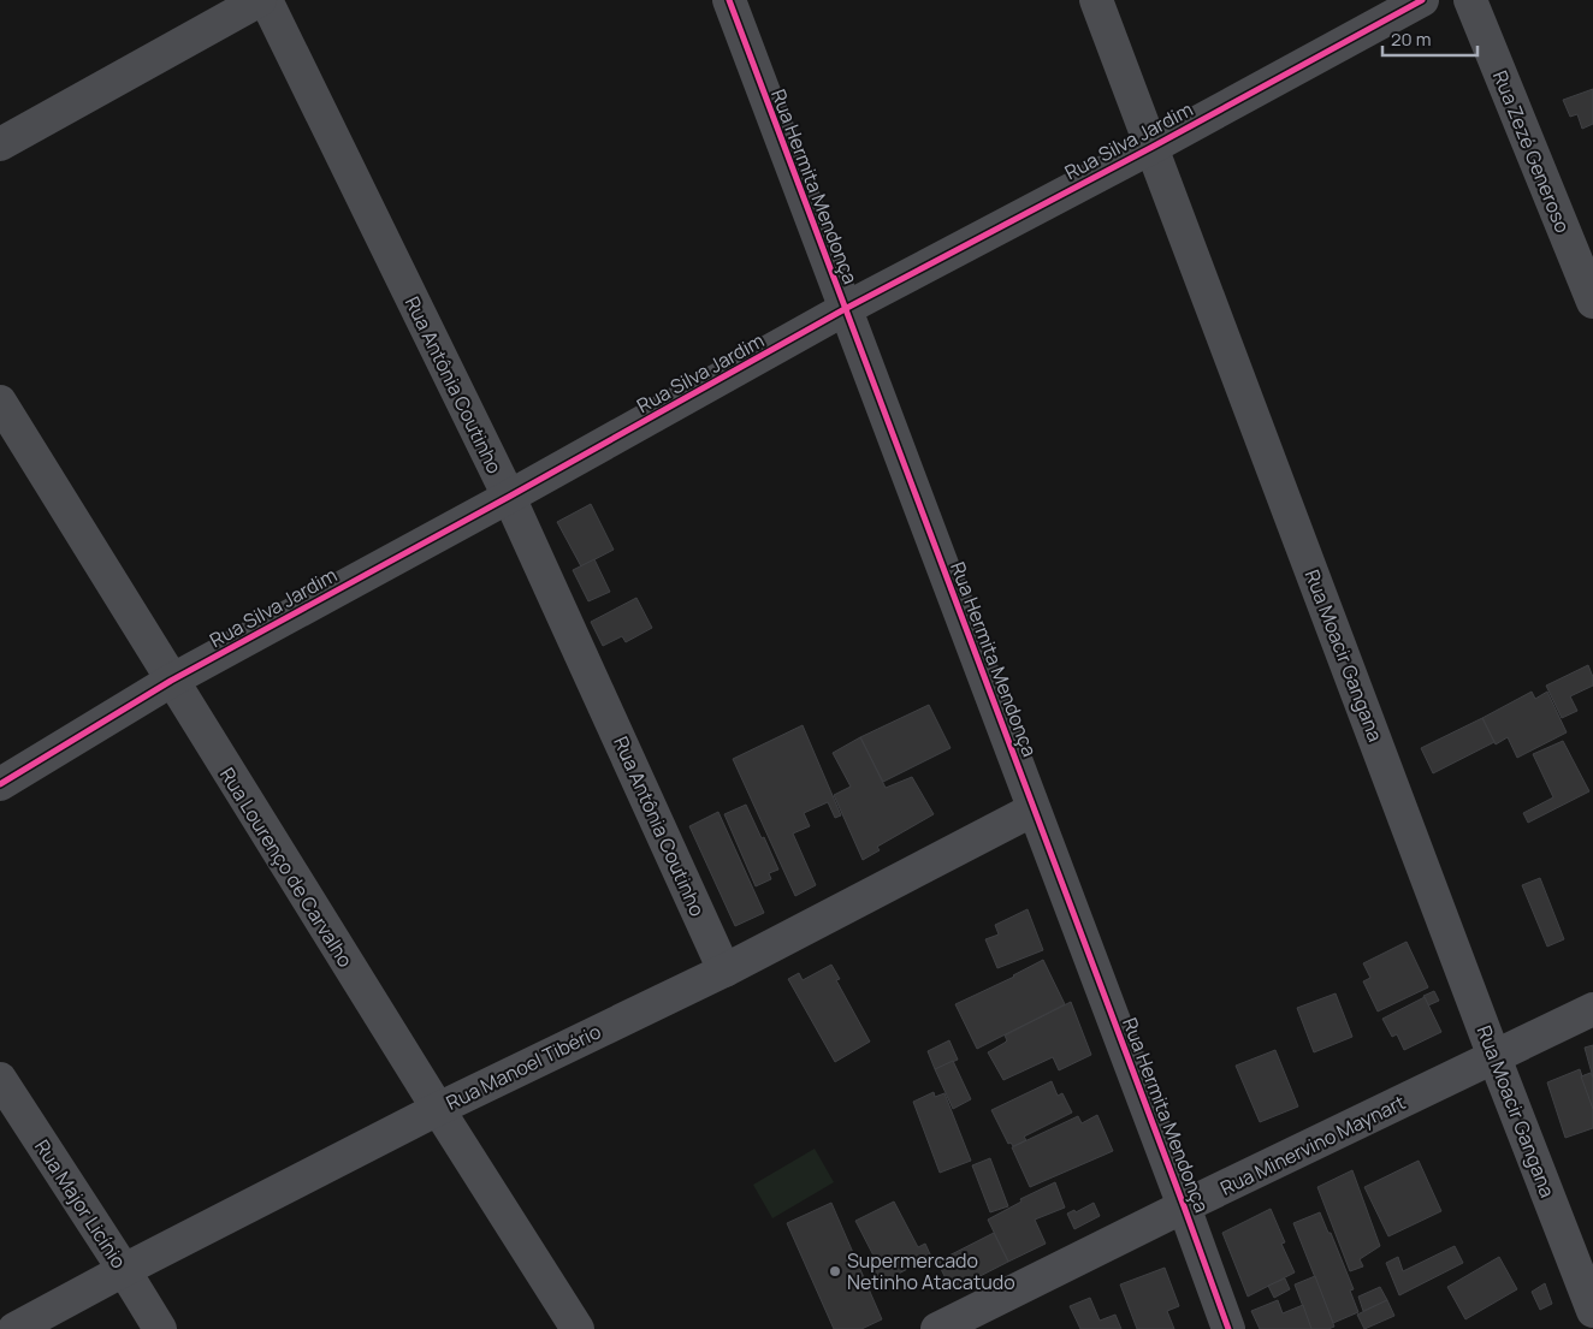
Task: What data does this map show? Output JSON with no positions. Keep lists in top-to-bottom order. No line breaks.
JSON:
{"streets":{"street":["Rua Silva Jardim","Rua Zezé Generoso","Rua Hermita Mendonça","Rua Antônia Coutinho","Rua Moacir Gangana","Rua Lourenço de Carvalho","Rua Manoel Tibério","Rua Minervino Maynart","Rua Major Licínio"]},"crossings":[["Rua Silva Jardim","Rua Hermita Mendonça"],["Rua Silva Jardim","Rua Antônia Coutinho"],["Rua Silva Jardim","Rua Moacir Gangana"],["Rua Silva Jardim","Rua Lourenço de Carvalho"],["Rua Hermita Mendonça","Rua Manoel Tibério"],["Rua Hermita Mendonça","Rua Minervino Maynart"],["Rua Antônia Coutinho","Rua Manoel Tibério"],["Rua Moacir Gangana","Rua Minervino Maynart"],["Rua Lourenço de Carvalho","Rua Manoel Tibério"],["Rua Manoel Tibério","Rua Major Licínio"]],"places":["Supermercado Netinho Atacatudo"],"scale_bar":"20 m"}
